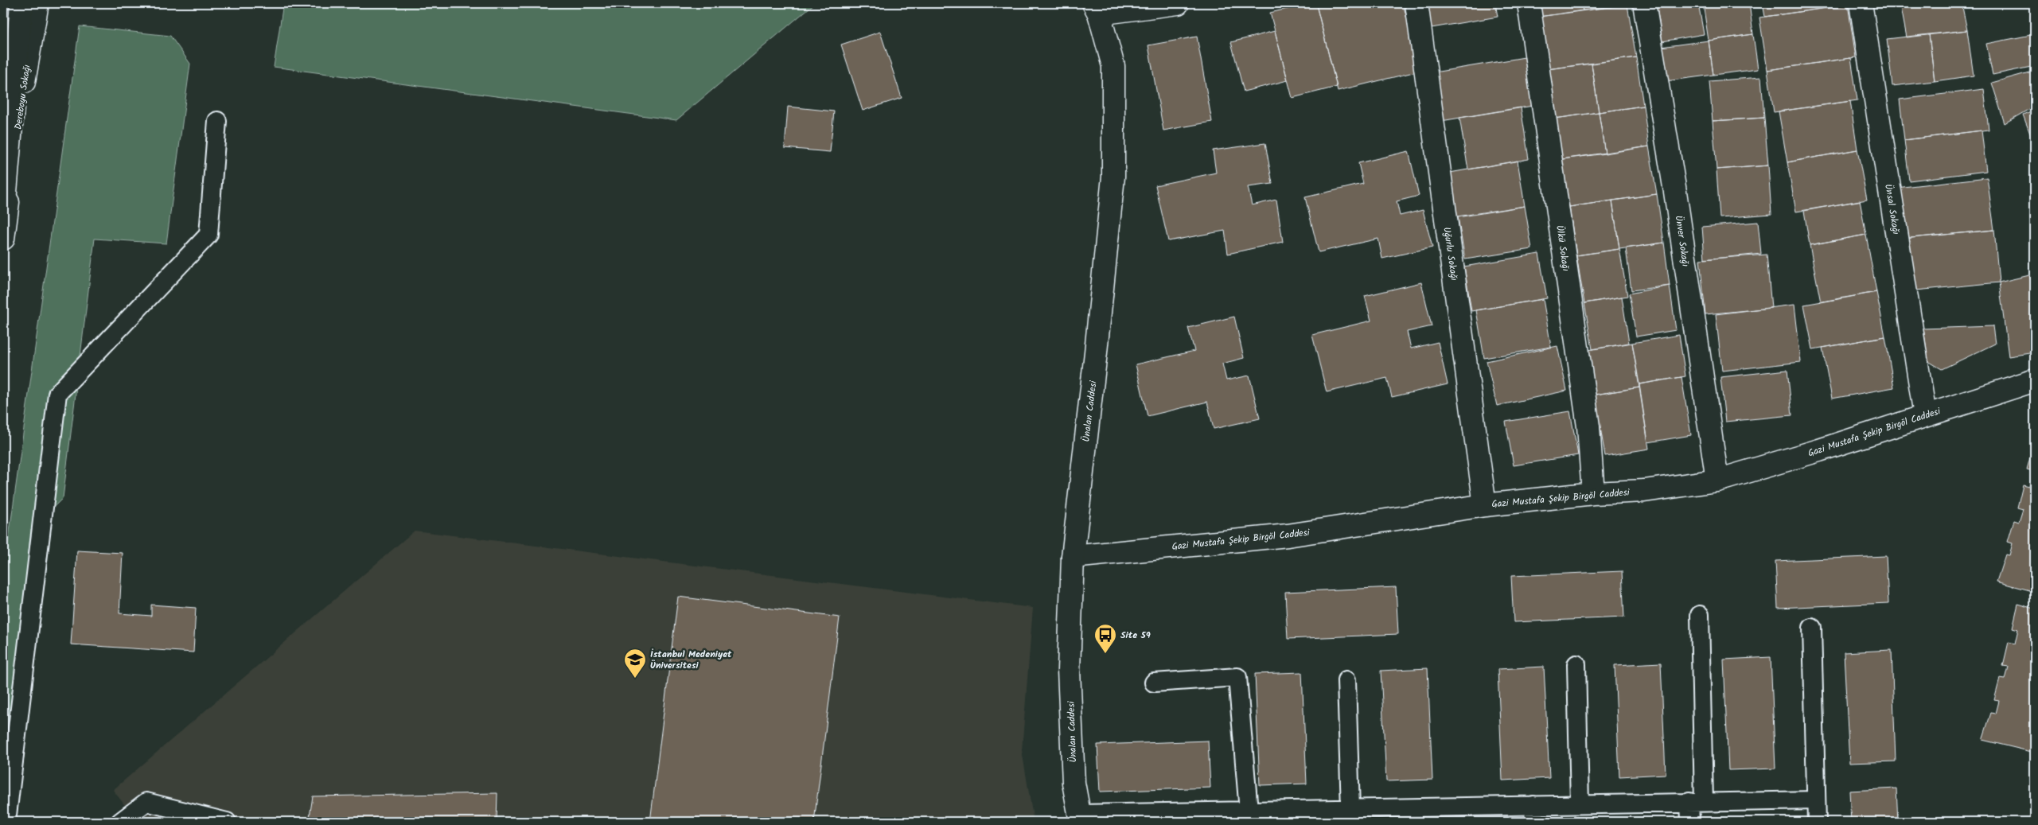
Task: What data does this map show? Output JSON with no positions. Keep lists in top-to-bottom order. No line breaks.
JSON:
{"streets":{"main road":["Dereboyu Sokağı","Ünsal Sokağı","Ünver Sokağı","Ülkü Sokağı","Uğurlu Sokağı","Ünalan Caddesi","Gazi Mustafa Şekip Birgöl Caddesi"]},"crossings":[["Ünsal Sokağı","Gazi Mustafa Şekip Birgöl Caddesi"],["Ünver Sokağı","Gazi Mustafa Şekip Birgöl Caddesi"],["Ülkü Sokağı","Gazi Mustafa Şekip Birgöl Caddesi"],["Uğurlu Sokağı","Gazi Mustafa Şekip Birgöl Caddesi"],["Ünalan Caddesi","Gazi Mustafa Şekip Birgöl Caddesi"]],"places":{"bus stop":["Site 59"],"school or university":["İstanbul Medeniyet Üniversitesi"]}}
